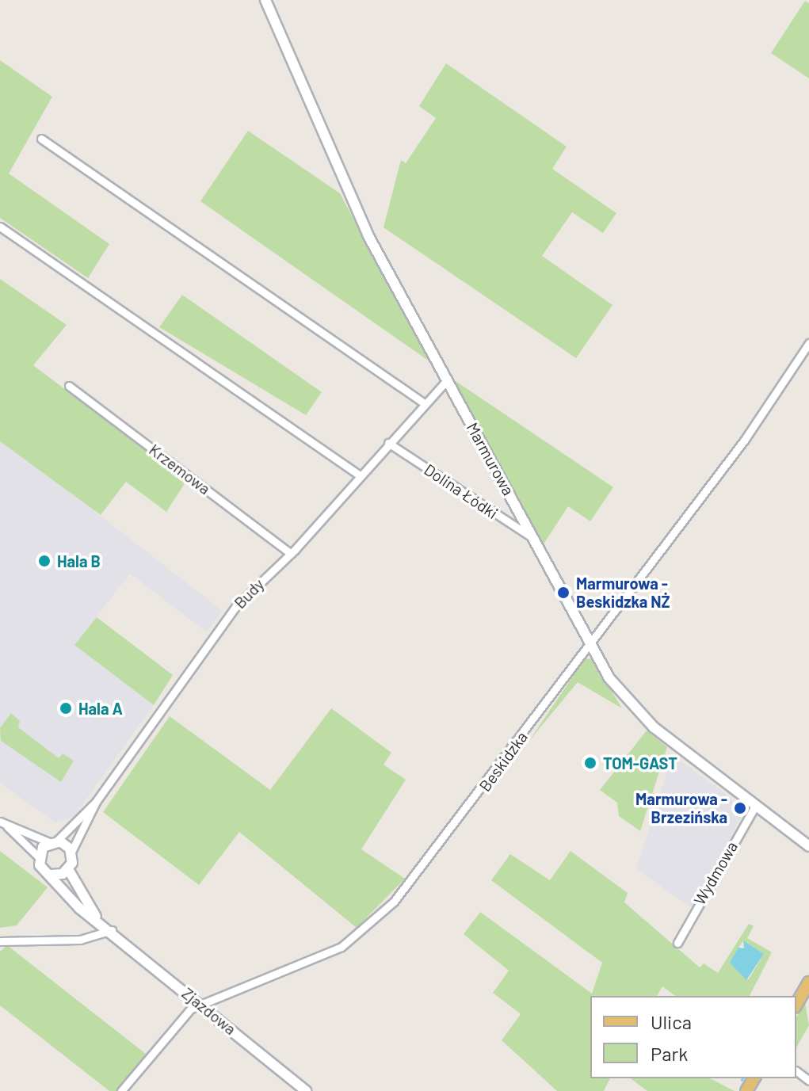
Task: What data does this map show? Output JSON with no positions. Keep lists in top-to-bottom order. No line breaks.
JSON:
{"streets":{"street":["Marmurowa","Krzemowa","Dolina Łódki","Budy","Beskidzka","Wydmowa","Zjazdowa"]},"crossings":[["Marmurowa","Dolina Łódki"],["Marmurowa","Budy"],["Marmurowa","Beskidzka"],["Marmurowa","Wydmowa"],["Krzemowa","Budy"],["Dolina Łódki","Budy"],["Budy","Zjazdowa"],["Beskidzka","Zjazdowa"]],"places":["Hala B","Marmurowa - Beskidzka NŻ","Hala A","TOM-GAST","Marmurowa - Brzezińska"],"legend":["Ulica","Park"]}
